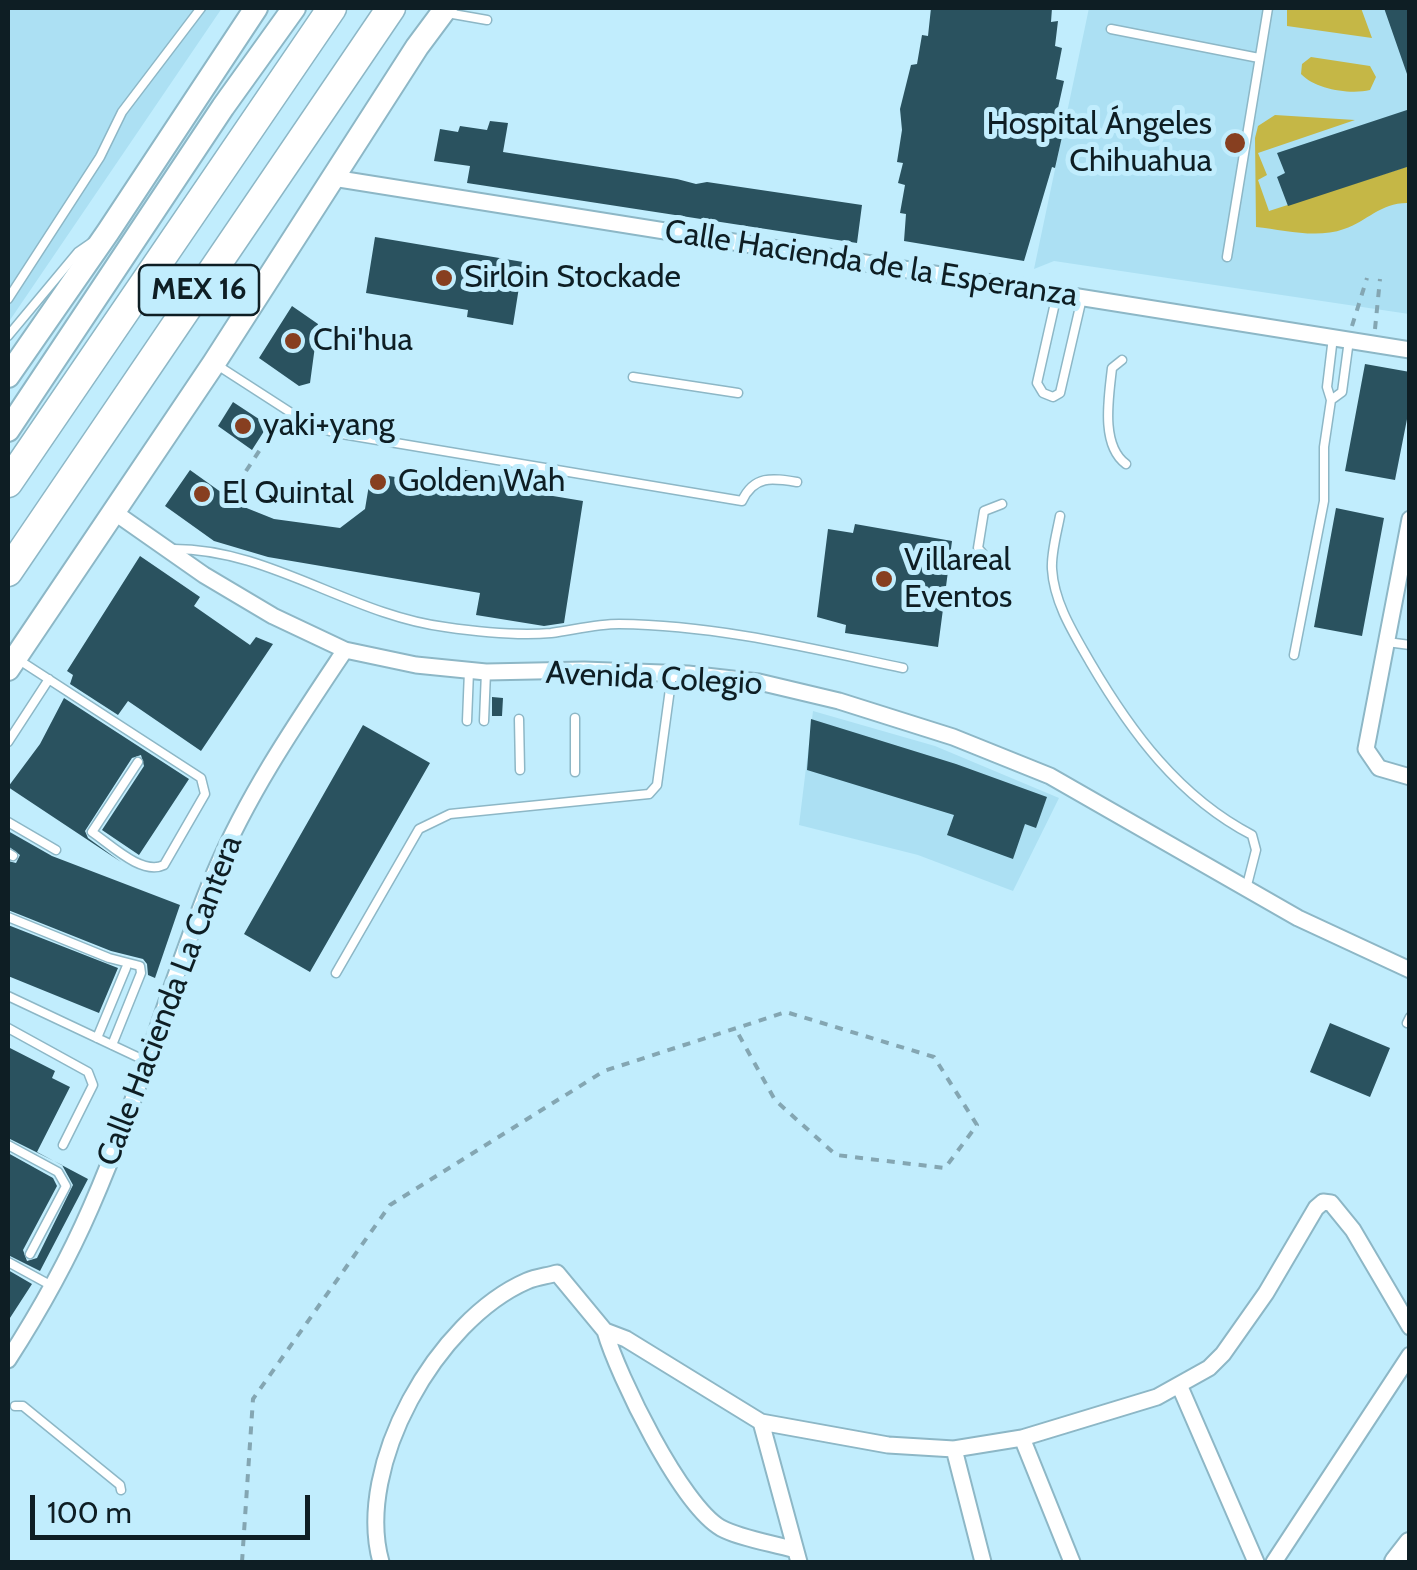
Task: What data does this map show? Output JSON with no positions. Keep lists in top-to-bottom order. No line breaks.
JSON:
{"streets":{"highway":["MEX 16"],"street":["Calle Hacienda de la Esperanza","Avenida Colegio","Calle Hacienda La Cantera"]},"crossings":[["Avenida Colegio","Calle Hacienda La Cantera"]],"places":["Hospital Ángeles Chihuahua","Sirloin Stockade","Chi'hua","yaki+yang","Golden Wah","El Quintal","Villareal Eventos"],"scale_bar":"100 m"}
